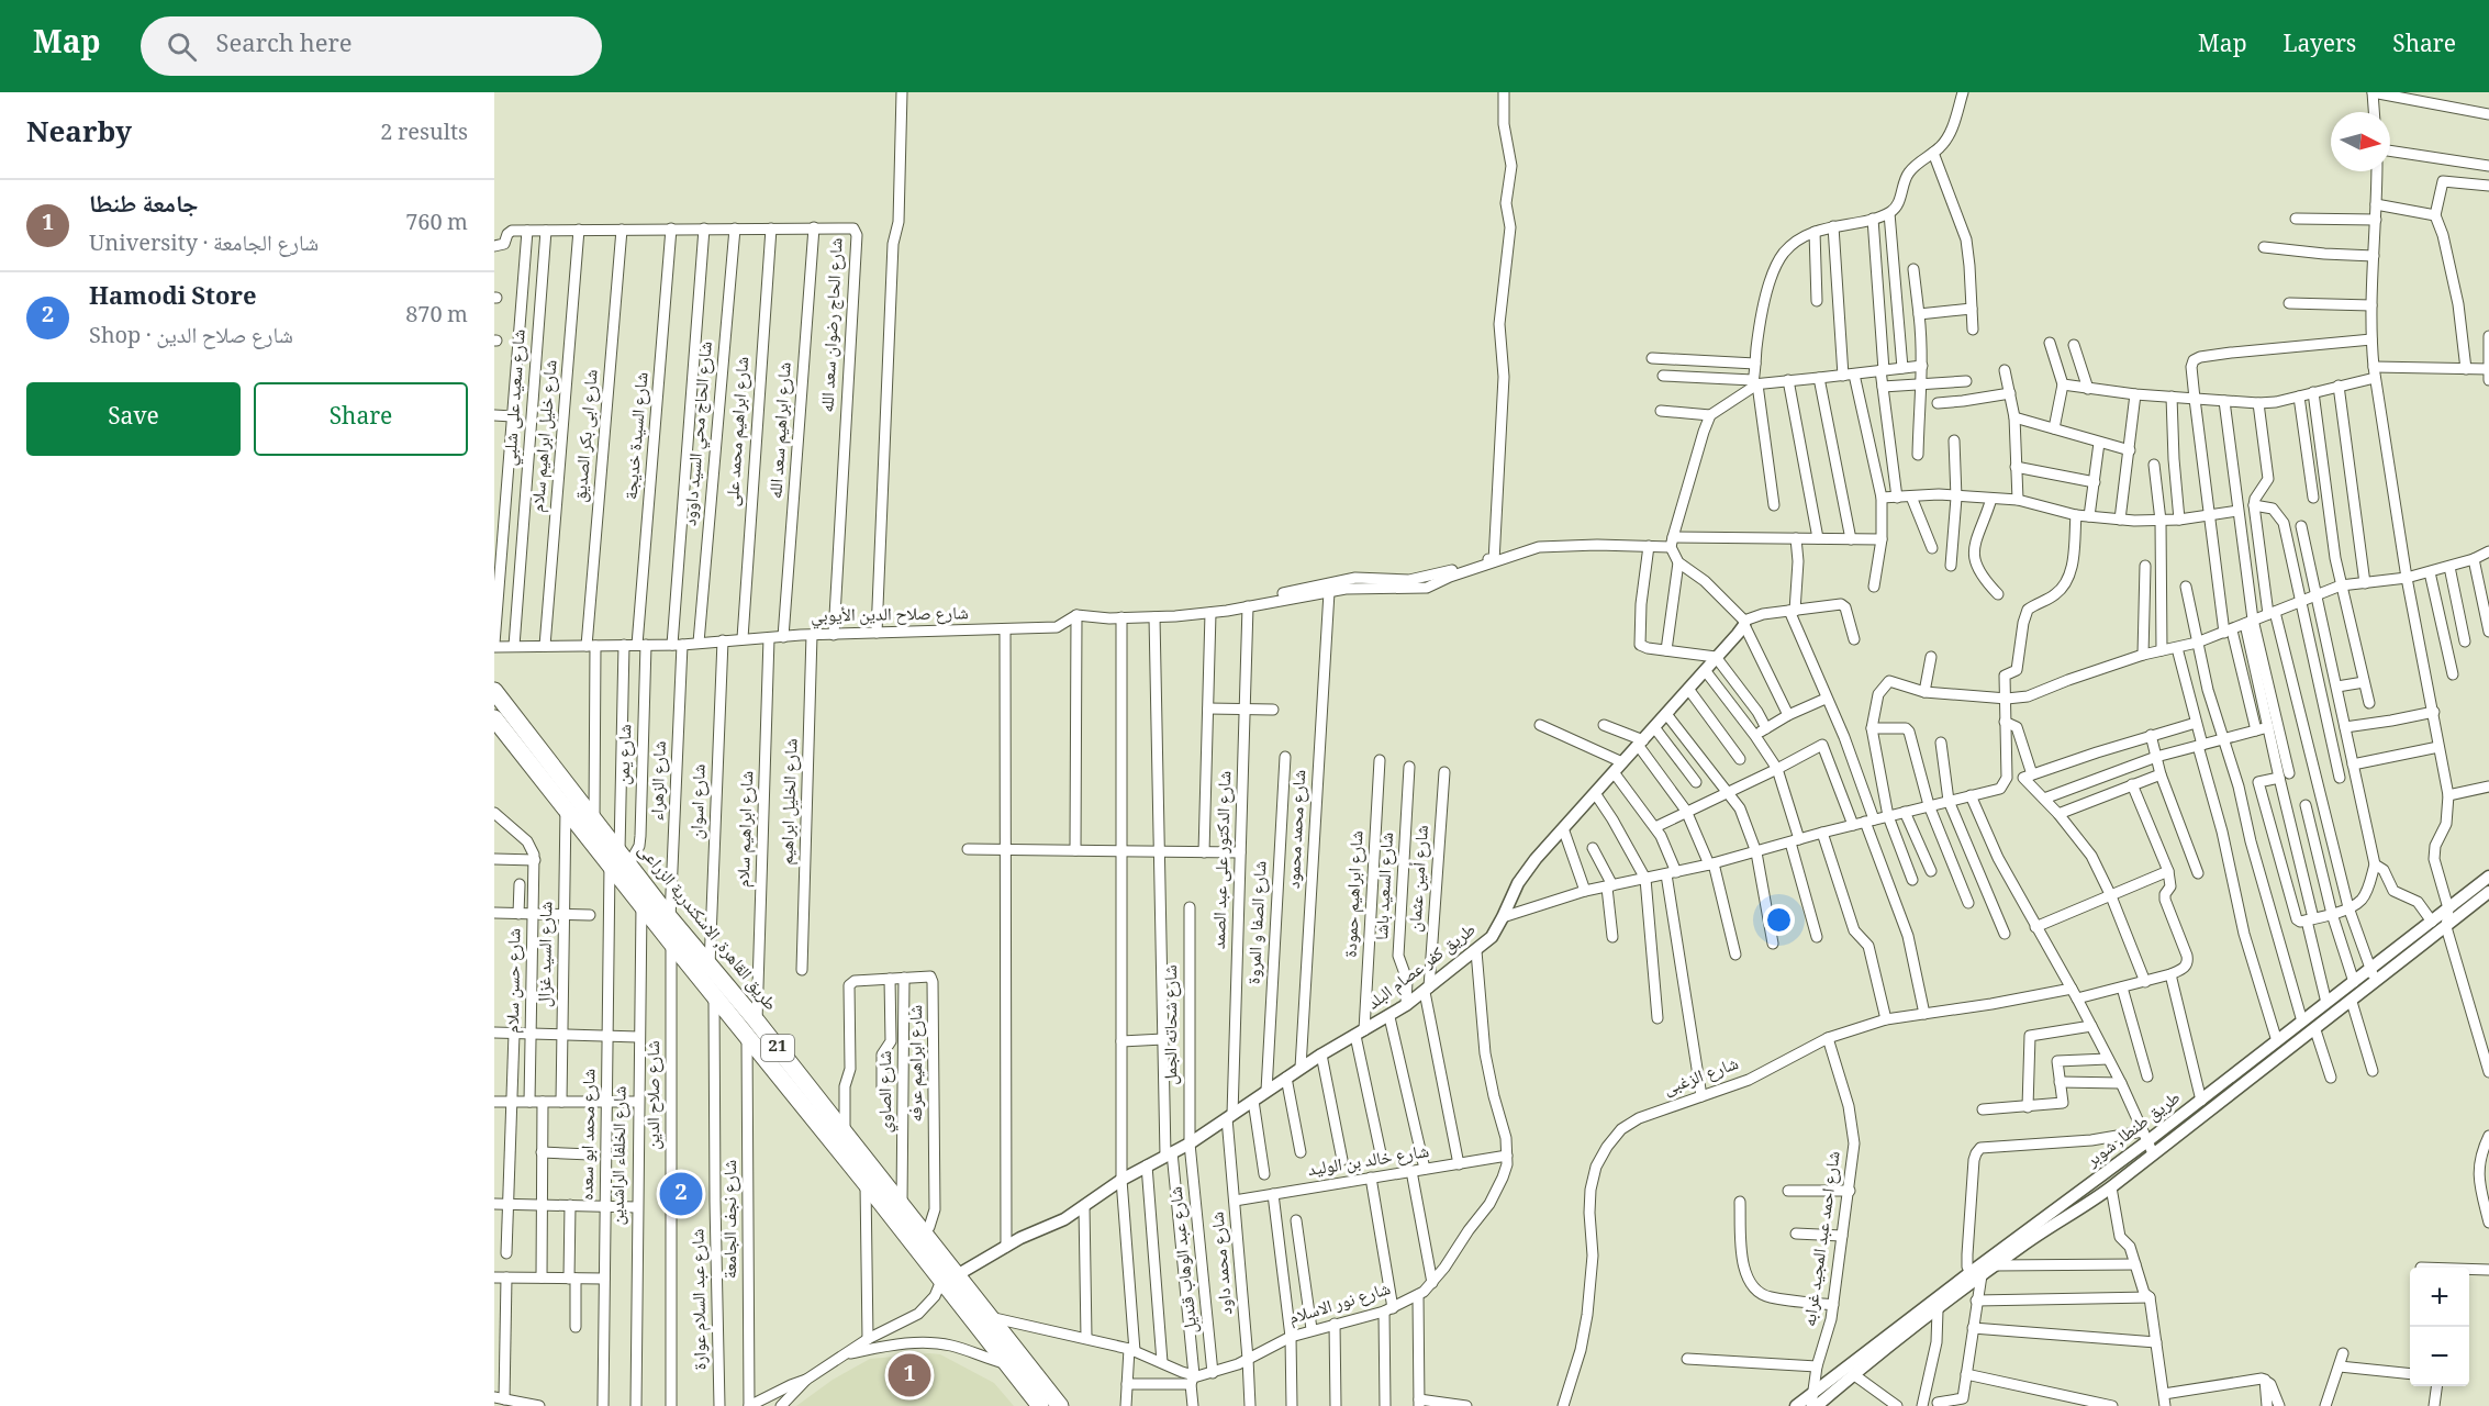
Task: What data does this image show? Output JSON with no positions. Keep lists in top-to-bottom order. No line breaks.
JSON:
{"streets":{"highway":["طريق القاهرة, الاسكندرية الزراعى","21"],"street":["شارع الحاج رضوان سعد الله","شارع سعيد على شلبي","شارع ابراهيم سعد الله","شارع ابراهيم محمد على","شارع الحاج محي السيد داوود","شارع خليل ابراهيم سلام","شارع ابى بكر الصديق","شارع السيدة خديجة","شارع صلاح الدين الأيوبي","شارع يمن","شارع الزهراء","شارع اسوان","شارع الخليل ابراهيم","شارع ابراهيم سلام","شارع محمد محمود","شارع الدكتور على عبد الصمد","شارع أمين عثمان","شارع السعيد باشا","شارع ابراهيم حمودة","شارع الصفا و المروة","شارع السيد غزال","طريق كفر عصام البلد","شارع حسن سلام","شارع شحاته الجمل","شارع ابراهيم عرفه","شارع الزغبى","شارع الصاوي","شارع صلاح الدين","طريق طنطا, شوبر","شارع محمد ابو سعده","شارع الخلفاء الراشدين","شارع خالد بن الوليد","شارع نجف الجامعة","شارع احمد عبد المجيد غرابه","شارع عبد الوهاب قنديل","شارع محمد داود","شارع عبد السلام عوارة","شارع نور الاسلام"]},"crossings":[["شارع الحاج رضوان سعد الله","شارع سعيد على شلبي"],["شارع الحاج رضوان سعد الله","شارع ابراهيم سعد الله"],["شارع الحاج رضوان سعد الله","شارع ابراهيم محمد على"],["شارع الحاج رضوان سعد الله","شارع الحاج محي السيد داوود"],["شارع الحاج رضوان سعد الله","شارع خليل ابراهيم سلام"],["شارع الحاج رضوان سعد الله","شارع ابى بكر الصديق"],["شارع الحاج رضوان سعد الله","شارع السيدة خديجة"],["شارع الحاج رضوان سعد الله","شارع صلاح الدين الأيوبي"],["شارع الحاج رضوان سعد الله","شارع الزهراء"],["شارع سعيد على شلبي","شارع صلاح الدين الأيوبي"],["شارع ابراهيم سعد الله","شارع صلاح الدين الأيوبي"],["شارع ابراهيم محمد على","شارع صلاح الدين الأيوبي"],["شارع الحاج محي السيد داوود","شارع صلاح الدين الأيوبي"],["شارع خليل ابراهيم سلام","شارع صلاح الدين الأيوبي"],["شارع ابى بكر الصديق","شارع صلاح الدين الأيوبي"],["شارع ابى بكر الصديق","طريق القاهرة, الاسكندرية الزراعى"],["شارع السيدة خديجة","شارع صلاح الدين الأيوبي"],["شارع السيدة خديجة","شارع يمن"],["شارع صلاح الدين الأيوبي","شارع يمن"],["شارع صلاح الدين الأيوبي","شارع الزهراء"],["شارع صلاح الدين الأيوبي","شارع اسوان"],["شارع صلاح الدين الأيوبي","شارع الخليل ابراهيم"],["شارع صلاح الدين الأيوبي","شارع ابراهيم سلام"],["شارع صلاح الدين الأيوبي","شارع محمد محمود"],["شارع صلاح الدين الأيوبي","شارع الدكتور على عبد الصمد"],["شارع يمن","طريق القاهرة, الاسكندرية الزراعى"],["شارع يمن","شارع محمد ابو سعده"],["شارع الزهراء","طريق القاهرة, الاسكندرية الزراعى"],["شارع اسوان","طريق القاهرة, الاسكندرية الزراعى"],["شارع ابراهيم سلام","طريق القاهرة, الاسكندرية الزراعى"],["شارع ابراهيم سلام","شارع نجف الجامعة"],["شارع محمد محمود","طريق كفر عصام البلد"],["شارع الدكتور على عبد الصمد","طريق كفر عصام البلد"],["شارع الدكتور على عبد الصمد","شارع محمد داود"],["شارع أمين عثمان","طريق كفر عصام البلد"],["شارع أمين عثمان","شارع خالد بن الوليد"],["شارع السعيد باشا","طريق كفر عصام البلد"],["شارع ابراهيم حمودة","طريق كفر عصام البلد"],["شارع الصفا و المروة","طريق كفر عصام البلد"],["طريق القاهرة, الاسكندرية الزراعى","شارع السيد غزال"],["طريق القاهرة, الاسكندرية الزراعى","طريق كفر عصام البلد"],["طريق القاهرة, الاسكندرية الزراعى","شارع ابراهيم عرفه"],["طريق القاهرة, الاسكندرية الزراعى","شارع الصاوي"],["طريق القاهرة, الاسكندرية الزراعى","شارع صلاح الدين"],["طريق القاهرة, الاسكندرية الزراعى","شارع محمد ابو سعده"],["طريق القاهرة, الاسكندرية الزراعى","شارع الخلفاء الراشدين"],["طريق القاهرة, الاسكندرية الزراعى","شارع نجف الجامعة"],["طريق القاهرة, الاسكندرية الزراعى","شارع عبد السلام عوارة"],["طريق القاهرة, الاسكندرية الزراعى","شارع نور الاسلام"],["طريق كفر عصام البلد","شارع شحاته الجمل"],["طريق كفر عصام البلد","شارع عبد الوهاب قنديل"],["طريق كفر عصام البلد","شارع محمد داود"],["طريق كفر عصام البلد","شارع نور الاسلام"],["شارع شحاته الجمل","شارع عبد الوهاب قنديل"],["شارع ابراهيم عرفه","شارع الصاوي"],["شارع الزغبى","شارع احمد عبد المجيد غرابه"],["طريق طنطا, شوبر","شارع احمد عبد المجيد غرابه"],["شارع خالد بن الوليد","شارع محمد داود"],["شارع خالد بن الوليد","شارع نور الاسلام"],["شارع عبد الوهاب قنديل","شارع نور الاسلام"],["شارع محمد داود","شارع نور الاسلام"]],"north":"right","page":{"header":"Map","search":"Search here","nav":["Map","Layers","Share"],"heading":["Nearby","2 results"],"list":[{"mark":"1","name":"جامعة طنطا","note":"University · شارع الجامعة","value":"760 m"},{"mark":"2","name":"Hamodi Store","note":"Shop · شارع صلاح الدين","value":"870 m"}],"buttons":["Save","Share"],"pins":["2","1"],"map_buttons":["+","−"]}}
